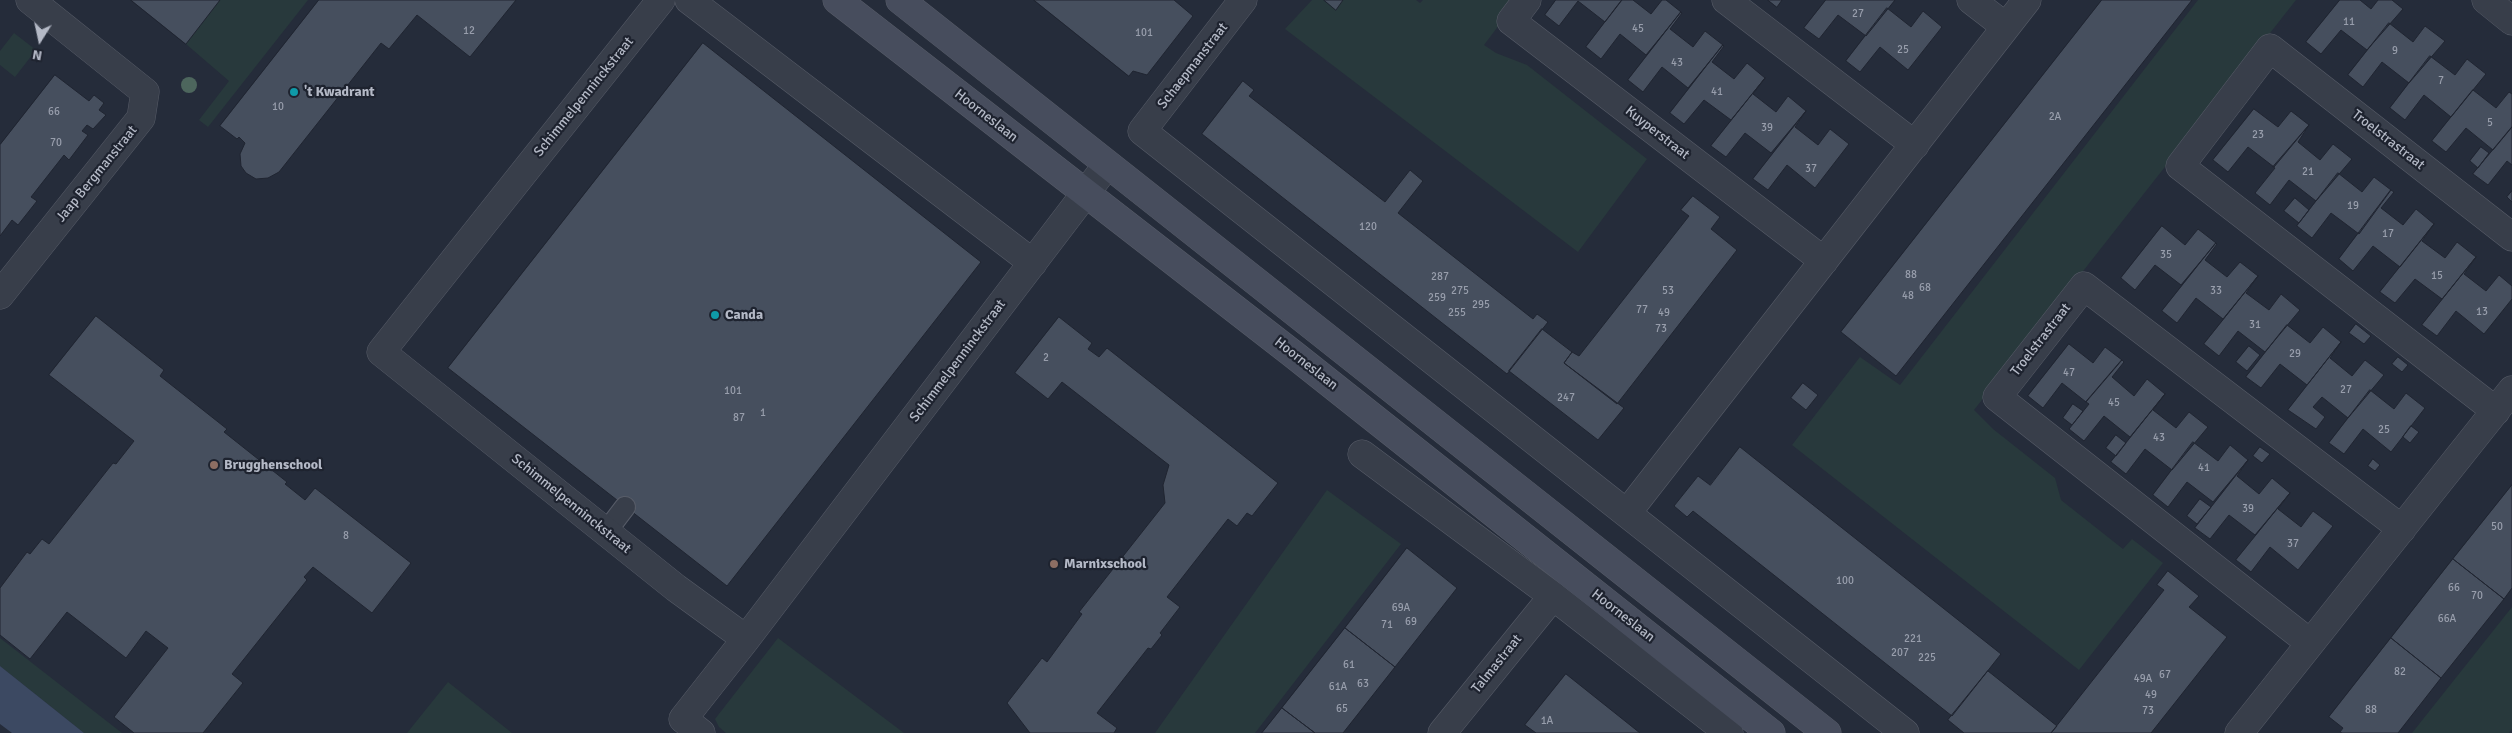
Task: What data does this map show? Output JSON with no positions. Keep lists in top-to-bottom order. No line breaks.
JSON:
{"streets":{"street":["Schaepmanstraat","Schimmelpenninckstraat","Hoorneslaan","Kuyperstraat","Troelstrastraat","Jaap Bergmanstraat","Talmastraat"]},"crossings":[["Schimmelpenninckstraat","Hoorneslaan"],["Hoorneslaan","Talmastraat"]],"places":["'t Kwadrant","Canda","Brugghenschool","Marnixschool"],"house_numbers":["27","11","45","12","101","25","9","43","7","41","10","66","2A","5","39","23","70","37","21","19","120","17","35","88","15","287","68","275","53","33","48","259","295","77","13","255","49","31","73","29","2","47","27","101","247","45","1","87","25","43","41","39","50","8","37","100","66","70","69A","66A","69","71","221","207","225","61","82","67","49A","63","61A","49","65","88","73","1A"],"north":"bottom"}
